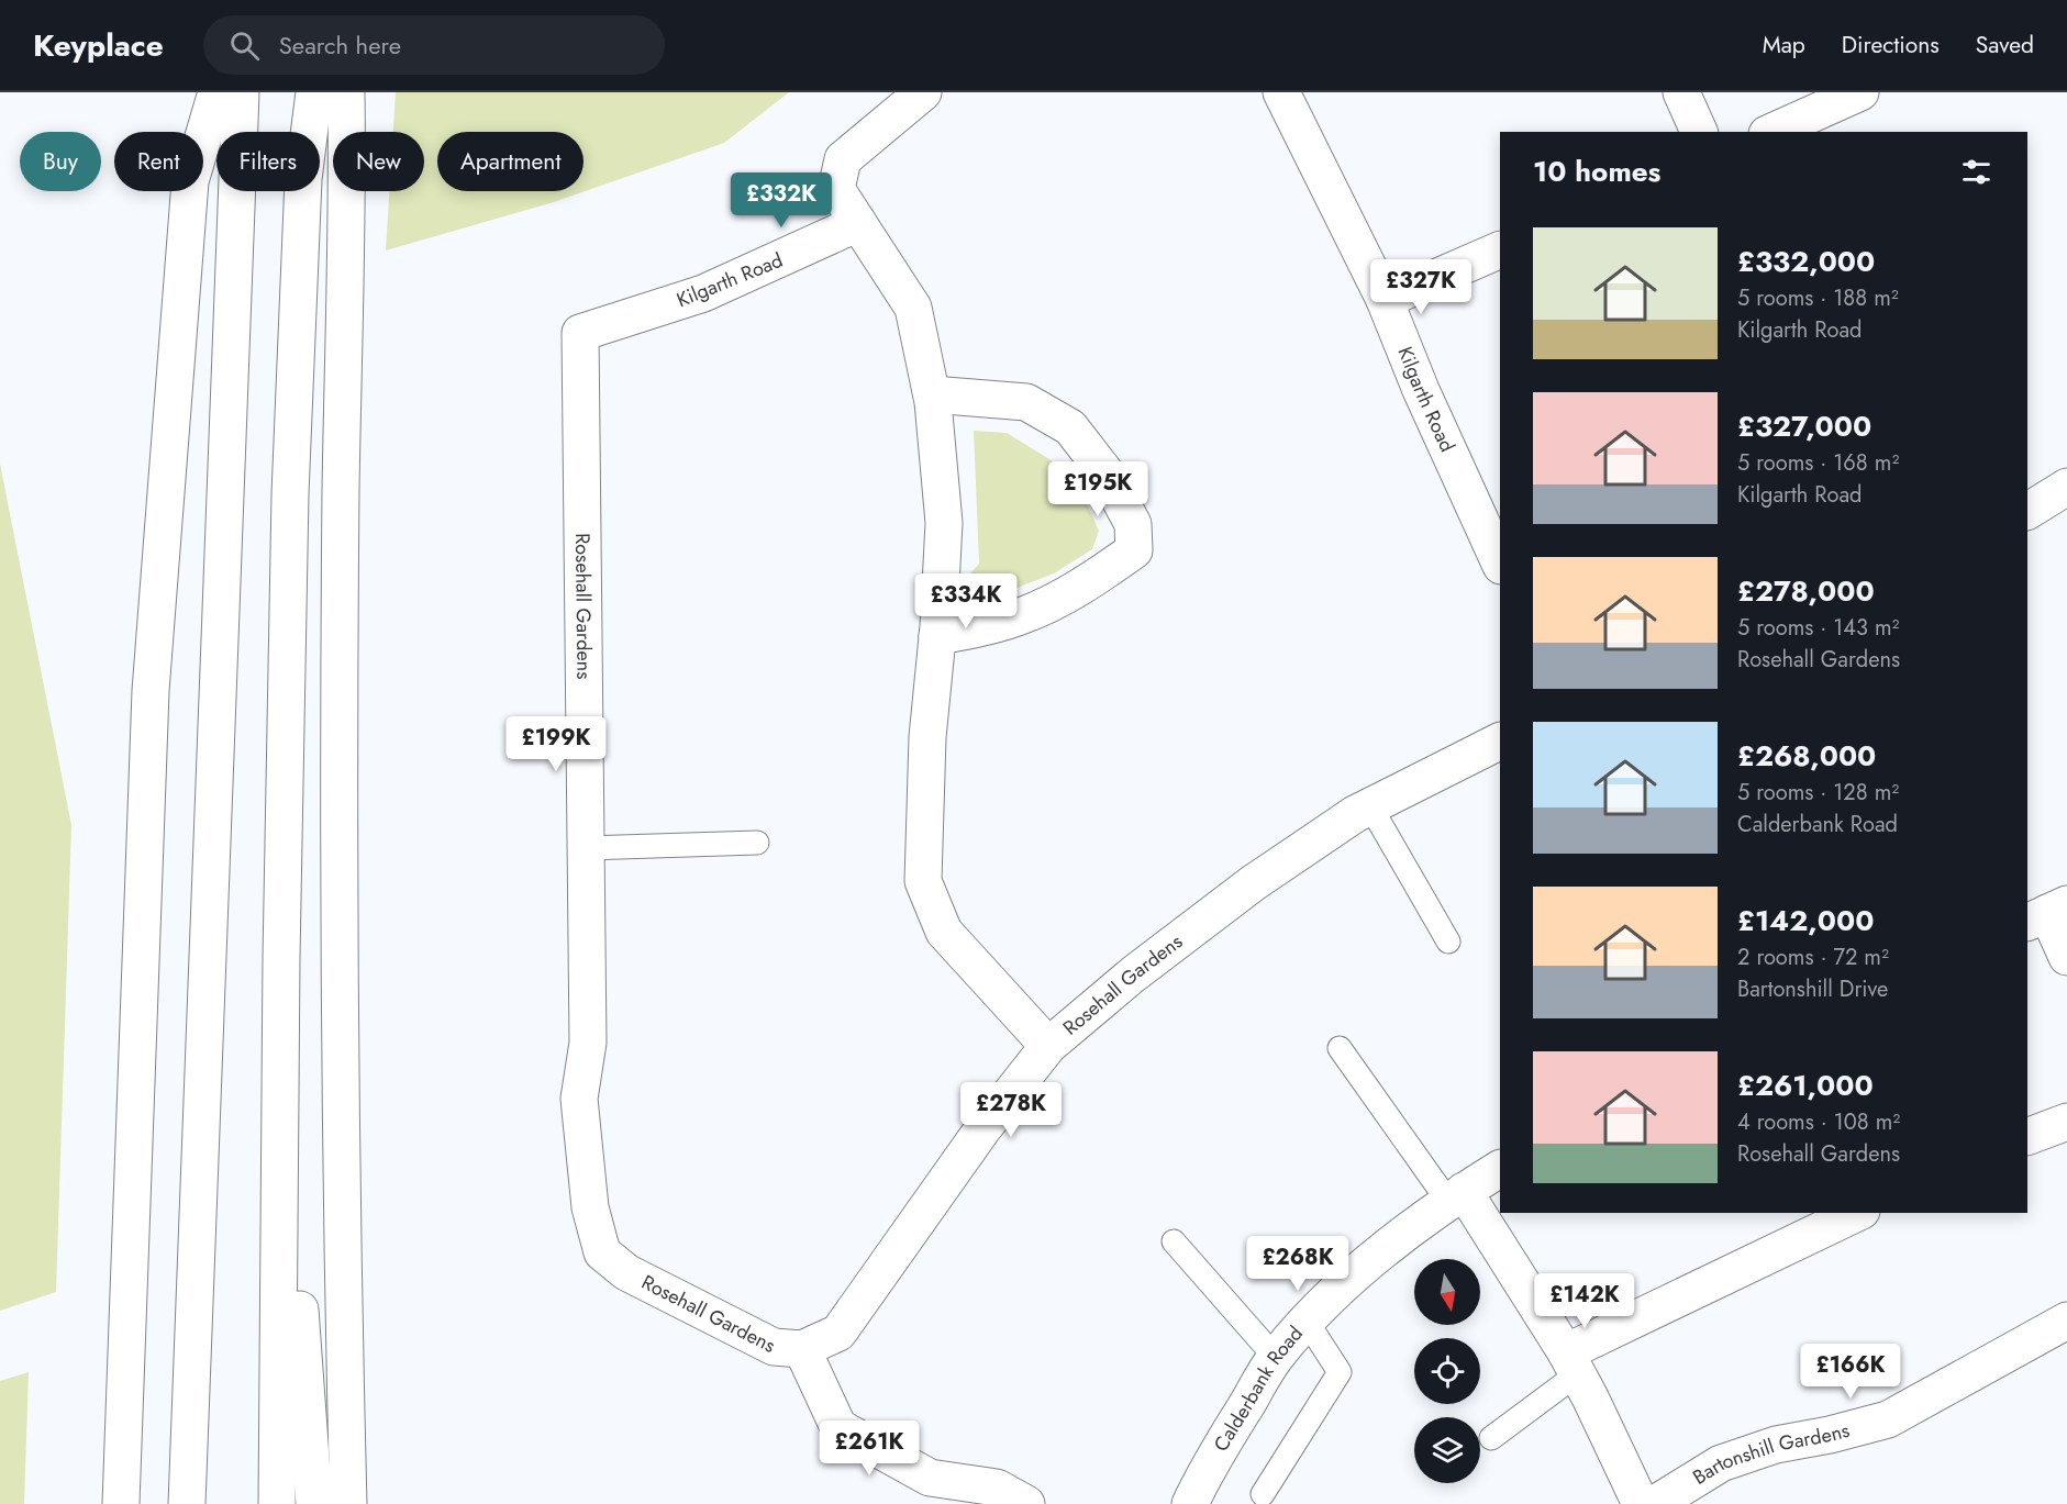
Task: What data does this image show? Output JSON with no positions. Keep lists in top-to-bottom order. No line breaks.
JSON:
{"streets":{"main road":["Kilgarth Road","Rosehall Gardens","Calderbank Road","Bartonshill Gardens"]},"crossings":[["Kilgarth Road","Rosehall Gardens"]],"north":"bottom","page":{"header":"Keyplace","search":"Search here","nav":["Map","Directions","Saved"],"chip":["Buy","Rent","Filters","New","Apartment"],"heading":"10 homes","price":["£332K","£327K","£195K","£334K","£199K","£278K","£268K","£142K","£166K","£261K"],"list":[{"name":"£332,000","note":"5 rooms · 188 m² · Kilgarth Road"},{"name":"£327,000","note":"5 rooms · 168 m² · Kilgarth Road"},{"name":"£278,000","note":"5 rooms · 143 m² · Rosehall Gardens"},{"name":"£268,000","note":"5 rooms · 128 m² · Calderbank Road"},{"name":"£142,000","note":"2 rooms · 72 m² · Bartonshill Drive"},{"name":"£261,000","note":"4 rooms · 108 m² · Rosehall Gardens"}]}}
